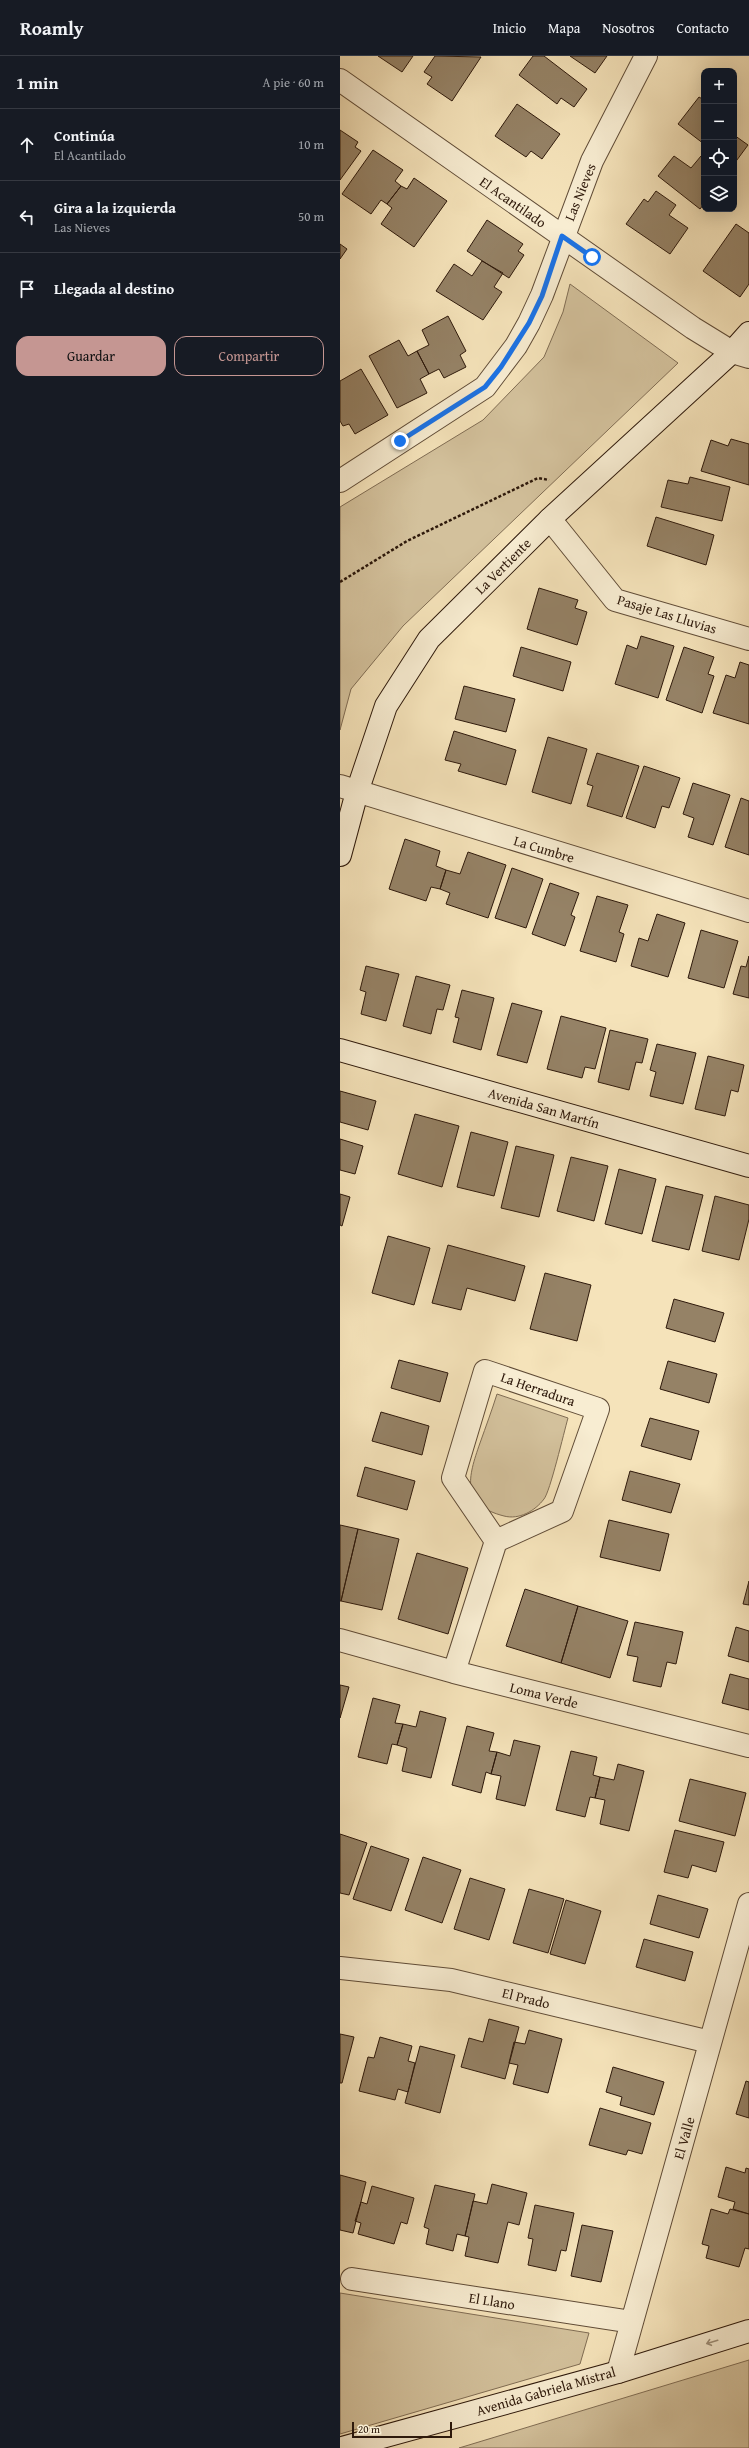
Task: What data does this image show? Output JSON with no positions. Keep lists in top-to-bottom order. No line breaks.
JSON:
{"streets":{"street":["Las Nieves","El Acantilado","La Vertiente","Pasaje Las Lluvias","La Cumbre","Avenida San Martín","La Herradura","Loma Verde","El Prado","El Valle","El Llano","Avenida Gabriela Mistral"]},"crossings":[["Las Nieves","El Acantilado"],["El Acantilado","La Vertiente"],["La Vertiente","Pasaje Las Lluvias"],["La Vertiente","La Cumbre"],["El Prado","El Valle"],["El Valle","El Llano"],["El Valle","Avenida Gabriela Mistral"]],"scale_bar":"20 m","page":{"header":"Roamly","nav":["Inicio","Mapa","Nosotros","Contacto"],"heading":["1 min","A pie · 60 m"],"map_buttons":["+","−"],"list":[["Continúa","El Acantilado","10 m"],["Gira a la izquierda","Las Nieves","50 m"],"Llegada al destino"],"buttons":["Guardar","Compartir"],"scale":"20 m"}}
